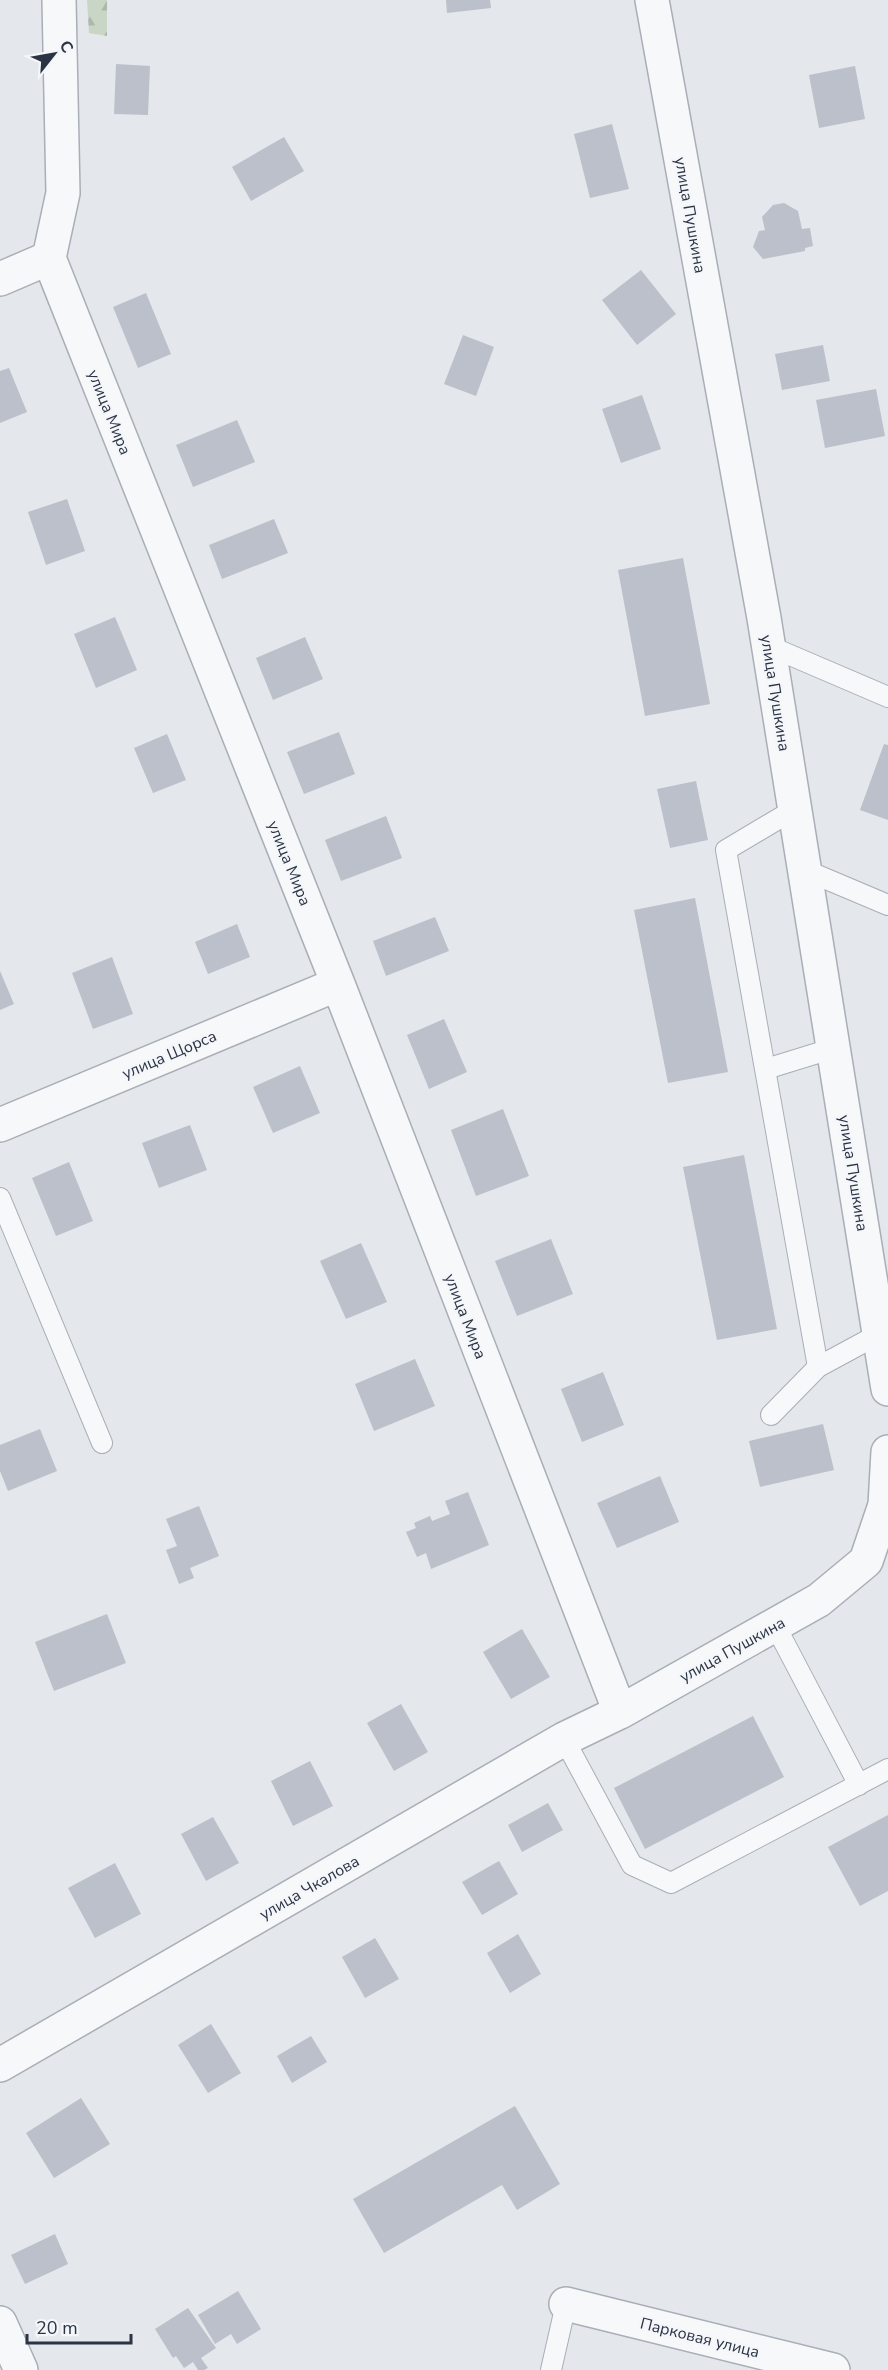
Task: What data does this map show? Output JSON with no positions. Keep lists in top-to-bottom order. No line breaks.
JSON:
{"streets":{"street":["улица Пушкина","улица Мира","улица Щорса","улица Чкалова","Парковая улица"]},"crossings":[["улица Пушкина","улица Мира"],["улица Пушкина","улица Чкалова"],["улица Мира","улица Щорса"],["улица Мира","улица Чкалова"]],"scale_bar":"20 m","north":"top right"}
